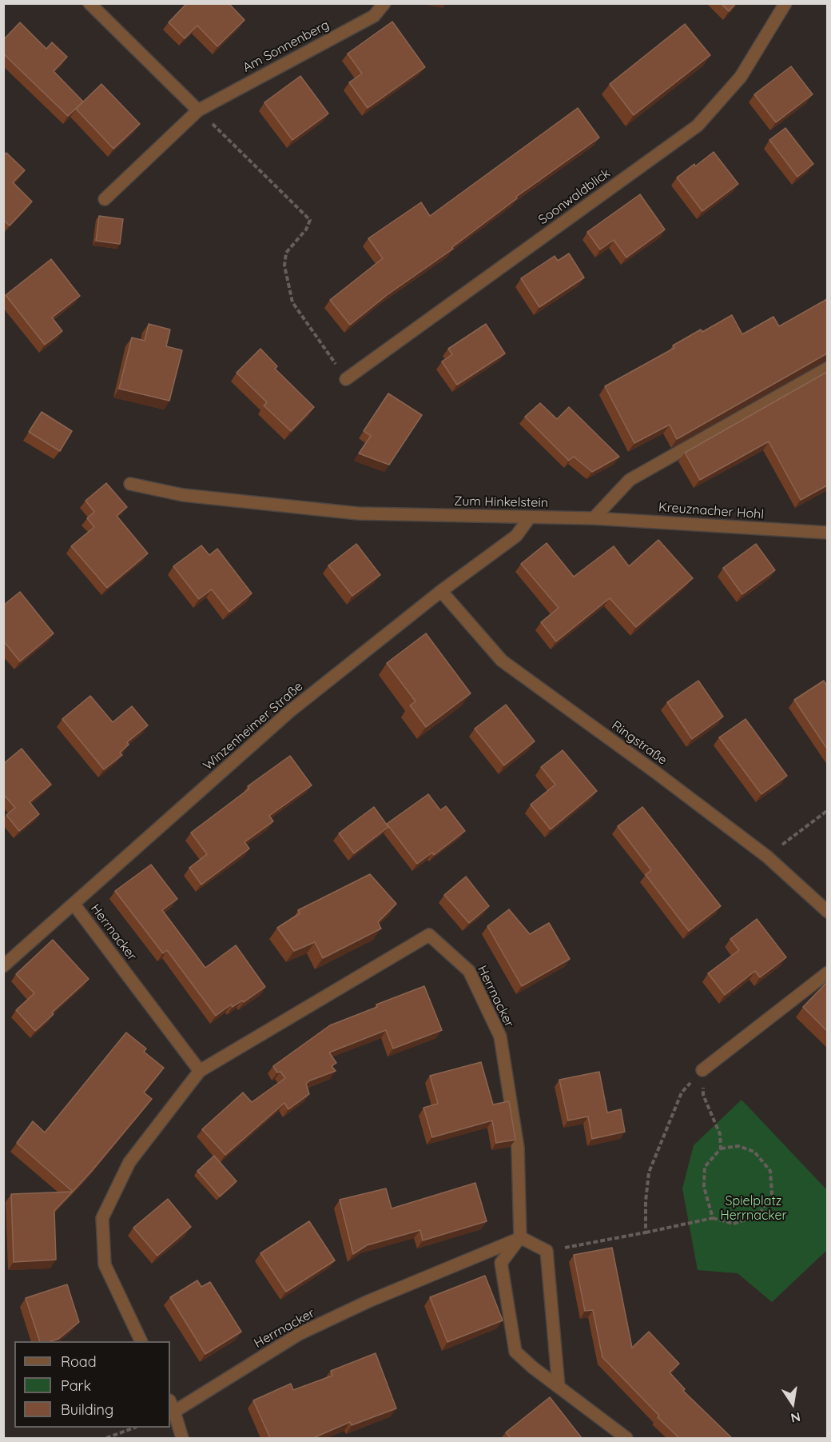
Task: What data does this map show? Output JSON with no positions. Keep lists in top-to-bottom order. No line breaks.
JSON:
{"streets":{"street":["Am Sonnenberg","Soonwaldblick","Zum Hinkelstein","Kreuznacher Hohl","Winzenheimer Straße","Ringstraße","Herrnacker"]},"crossings":[["Zum Hinkelstein","Kreuznacher Hohl"],["Zum Hinkelstein","Winzenheimer Straße"],["Winzenheimer Straße","Ringstraße"],["Winzenheimer Straße","Herrnacker"]],"parks":["Spielplatz Herrnacker"],"legend":["Road","Park","Building"],"north":"bottom"}
